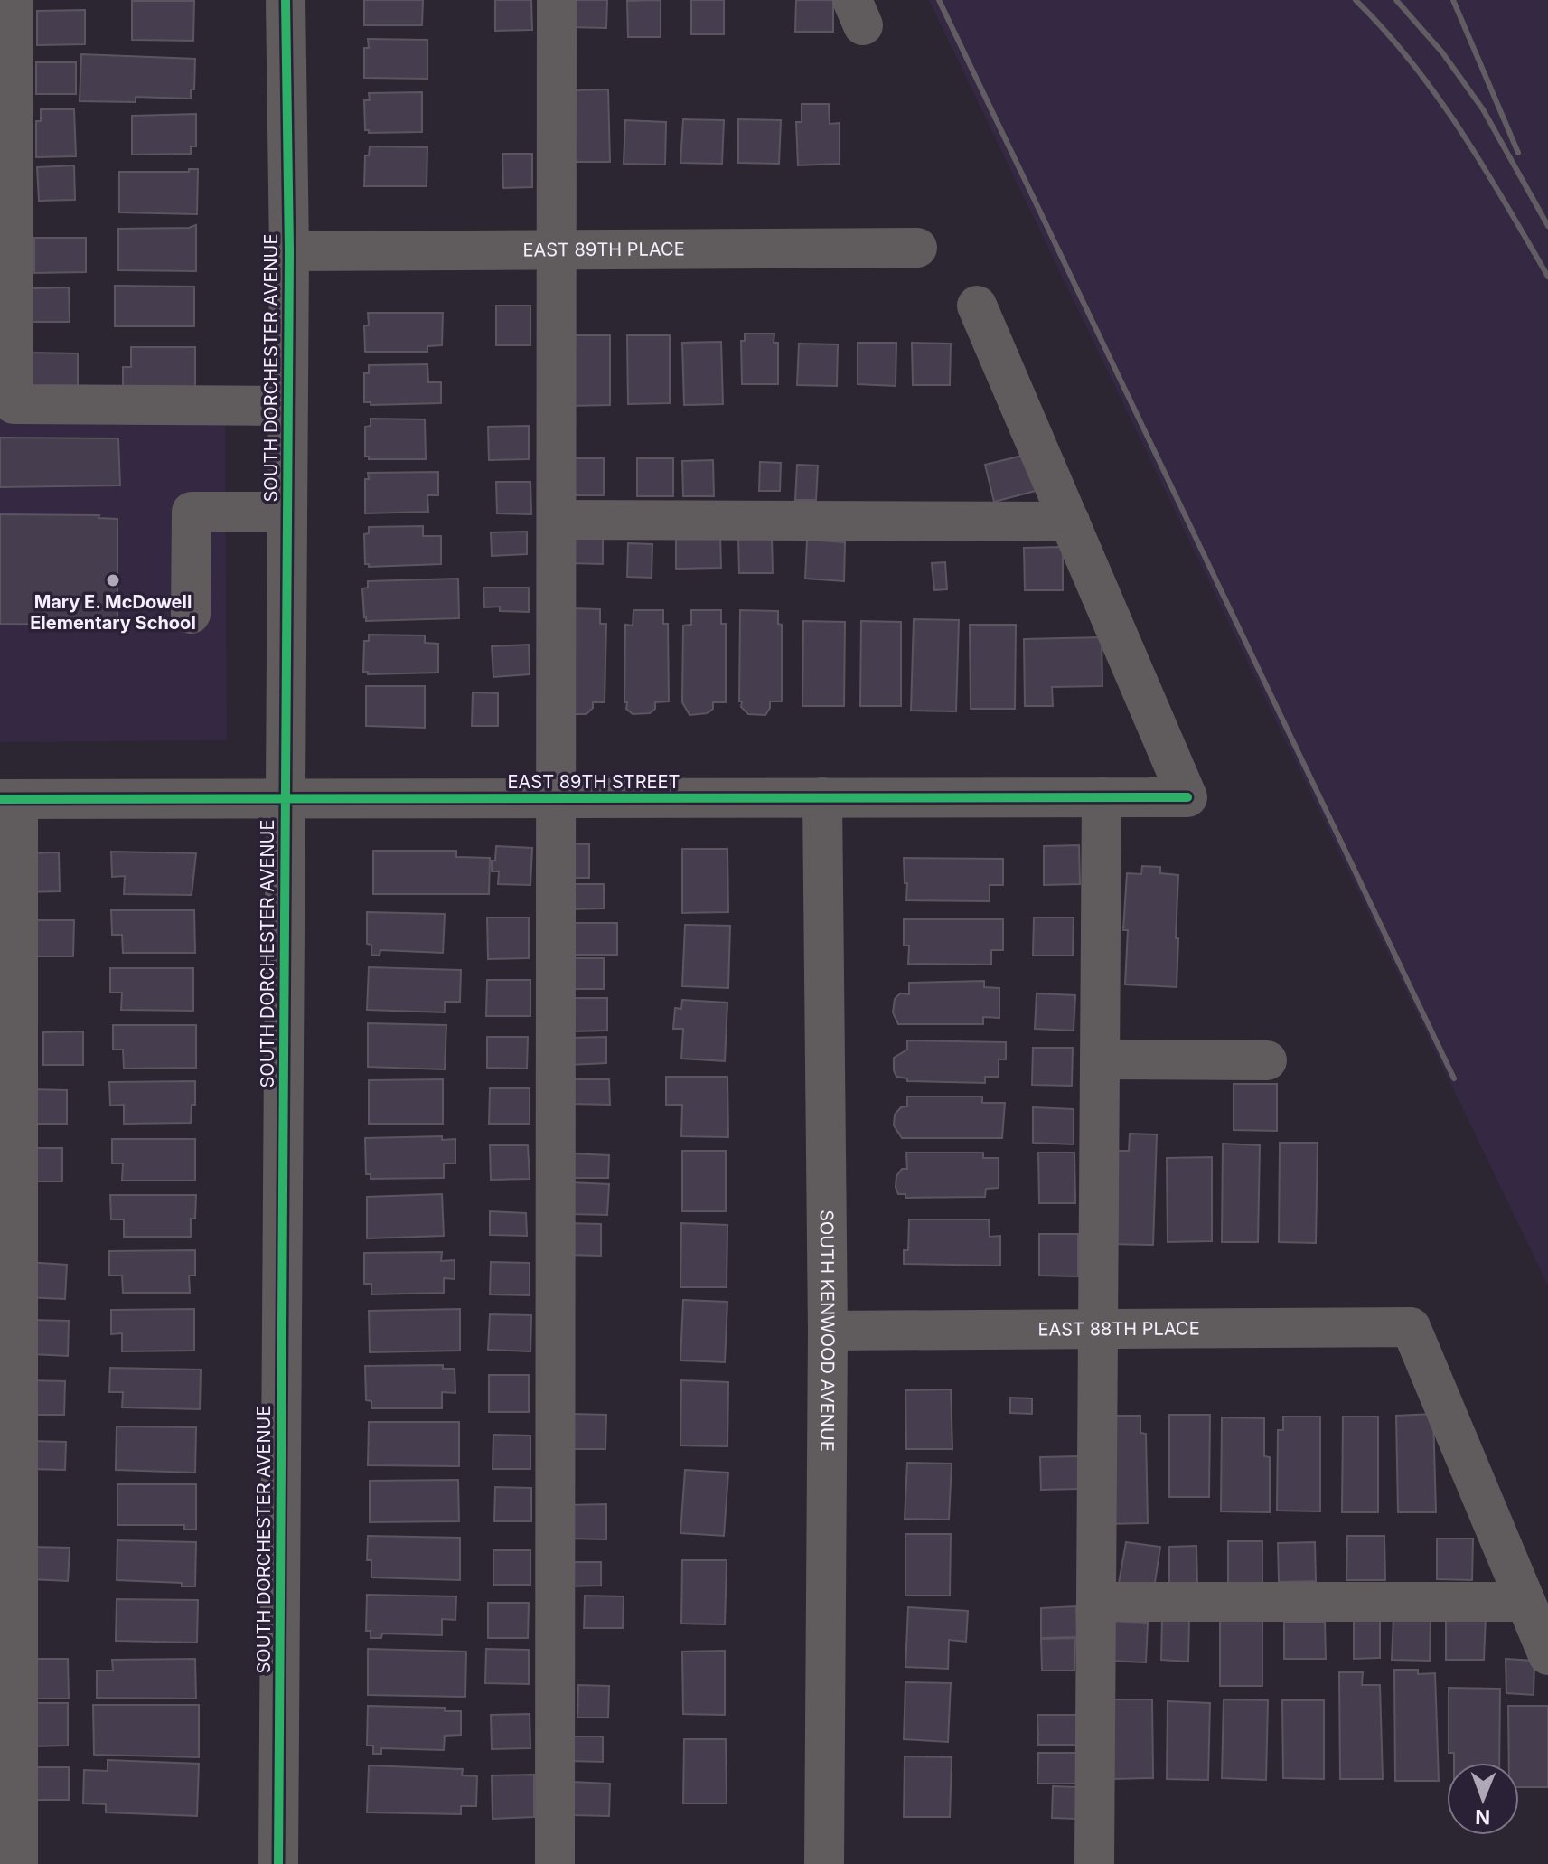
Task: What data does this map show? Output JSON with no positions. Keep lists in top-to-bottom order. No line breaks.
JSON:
{"streets":{"street":["EAST 89TH PLACE","SOUTH DORCHESTER AVENUE","EAST 89TH STREET","EAST 88TH PLACE","SOUTH KENWOOD AVENUE"]},"crossings":[["EAST 89TH PLACE","SOUTH DORCHESTER AVENUE"],["SOUTH DORCHESTER AVENUE","EAST 89TH STREET"],["EAST 89TH STREET","SOUTH KENWOOD AVENUE"],["EAST 88TH PLACE","SOUTH KENWOOD AVENUE"]],"places":["Mary E. McDowell Elementary School"],"north":"bottom"}
